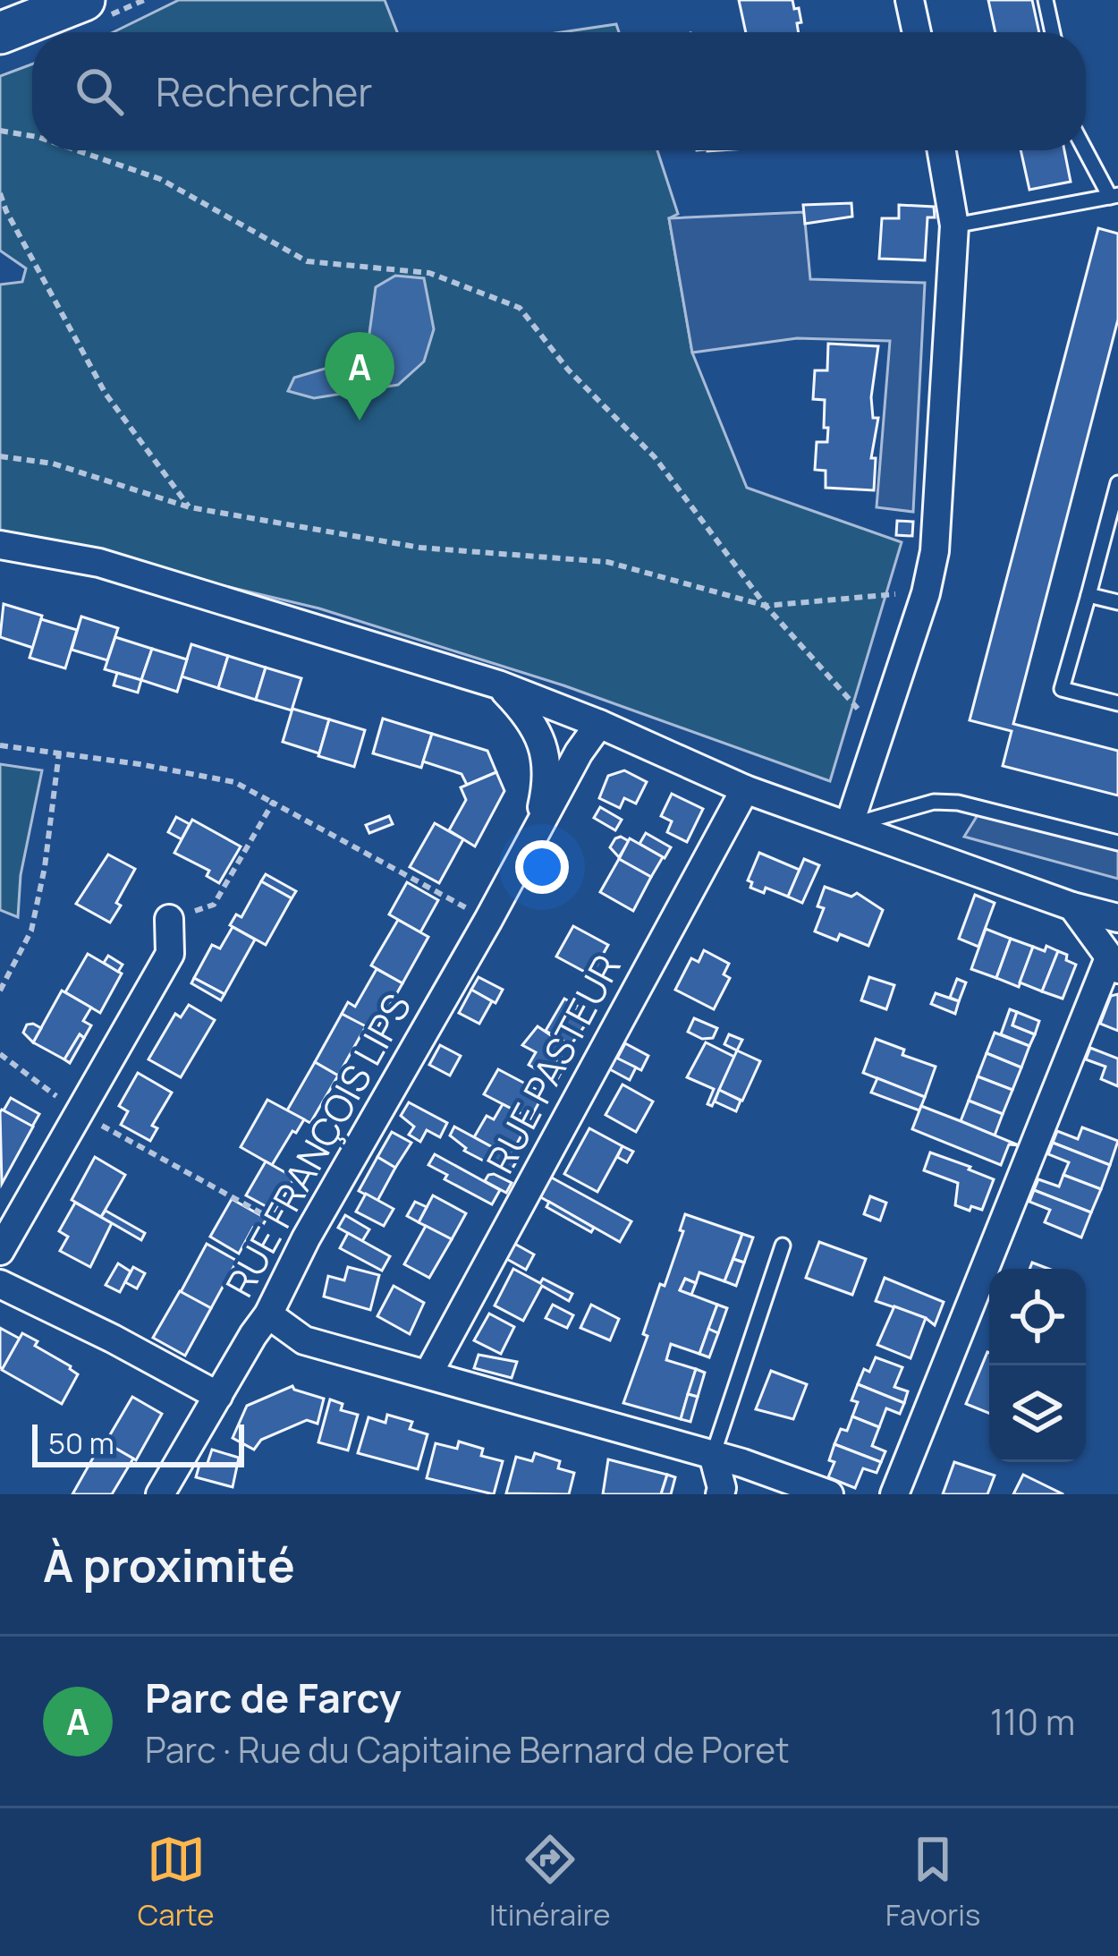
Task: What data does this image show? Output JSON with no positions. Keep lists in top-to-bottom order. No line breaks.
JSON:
{"streets":{"street":["RUE PASTEUR","RUE FRANÇOIS LIPS"]},"scale_bar":"50 m","page":{"search":"Rechercher","pins":"A","scale":"50 m","heading":"À proximité","list":[{"mark":"A","name":"Parc de Farcy","note":"Parc · Rue du Capitaine Bernard de Poret","value":"110 m"}],"nav":["Carte","Itinéraire","Favoris"]}}
